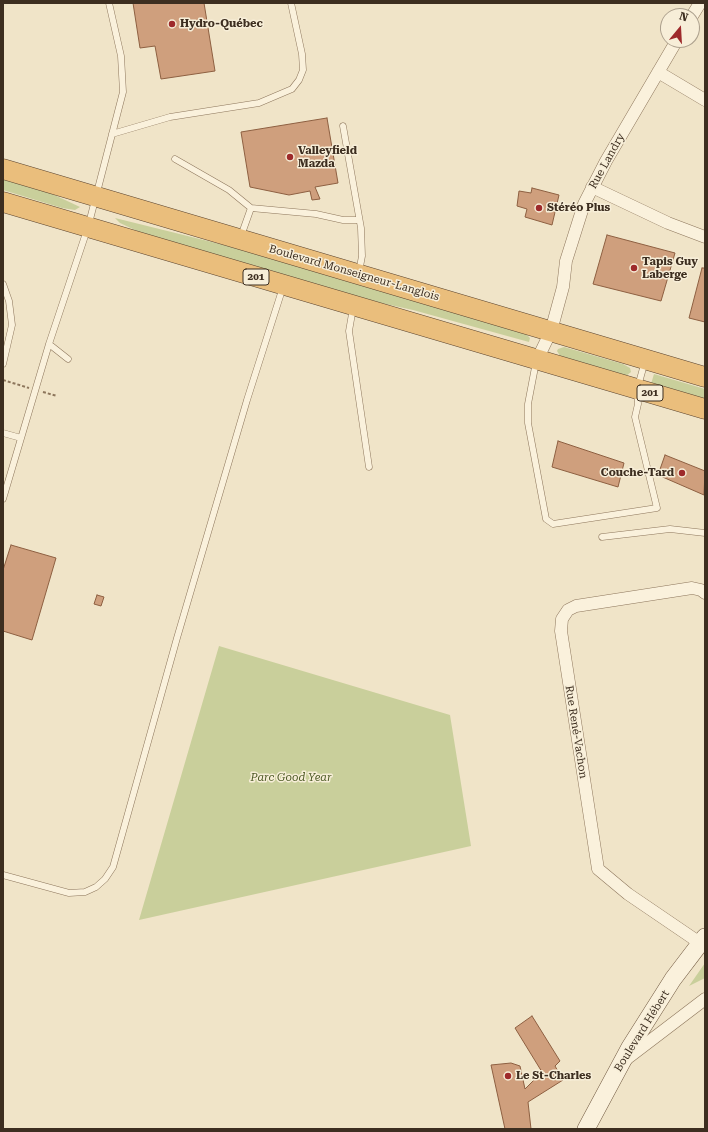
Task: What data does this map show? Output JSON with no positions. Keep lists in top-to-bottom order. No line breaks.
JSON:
{"streets":{"highway":["Boulevard Monseigneur-Langlois","201"],"main road":["Boulevard Hébert"],"street":["Rue Landry","Rue René-Vachon"]},"crossings":[["Rue Landry","Boulevard Monseigneur-Langlois"],["Rue Landry","201"],["Rue René-Vachon","Boulevard Hébert"]],"parks":["Parc Good Year"],"places":["Hydro-Québec","Valleyfield Mazda","Stéréo Plus","Tapis Guy Laberge","Couche-Tard","Le St-Charles"],"north":"top"}
